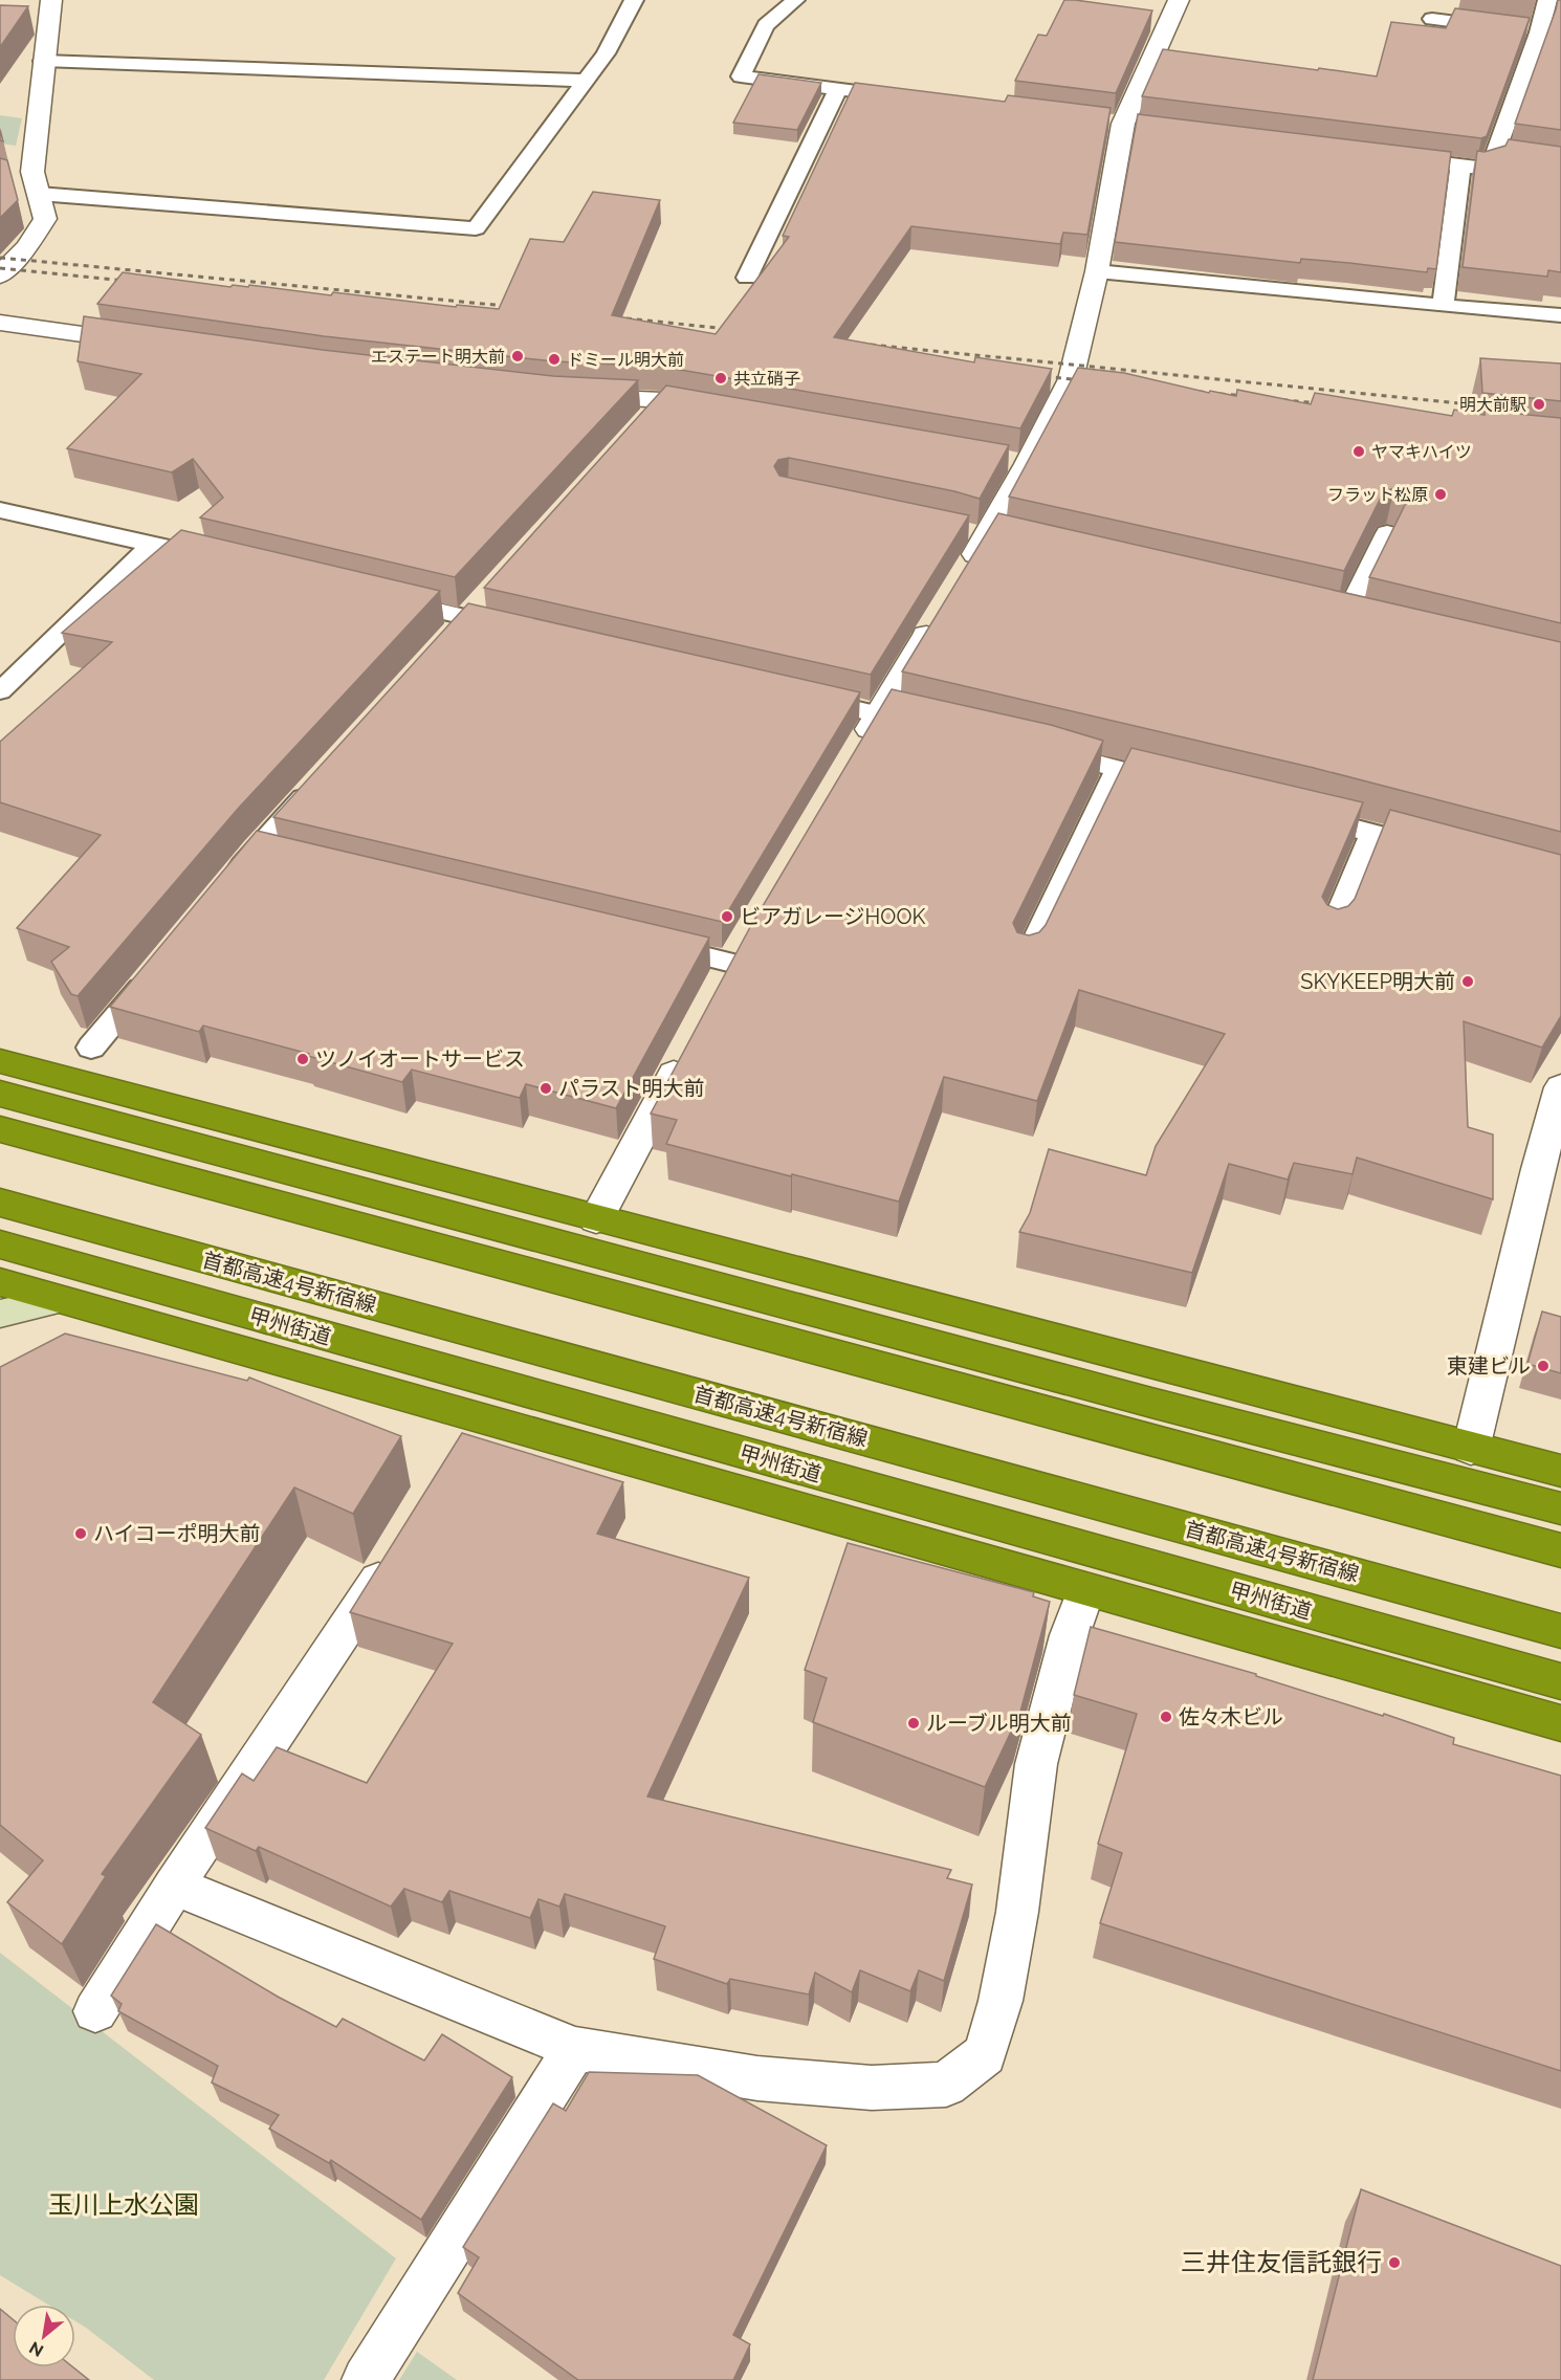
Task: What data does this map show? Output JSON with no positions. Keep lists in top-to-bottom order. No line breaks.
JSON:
{"streets":{"highway":["首都高速4号新宿線","甲州街道"]},"parks":["玉川上水公園"],"places":["エステート明大前","ドミール明大前","共立硝子","明大前駅","ヤマキハイツ","フラット松原","ビアガレージHOOK","SKYKEEP明大前","ツノイオートサービス","パラスト明大前","東建ビル","ハイコーポ明大前","佐々木ビル","ルーブル明大前","三井住友信託銀行"],"north":"bottom left"}
